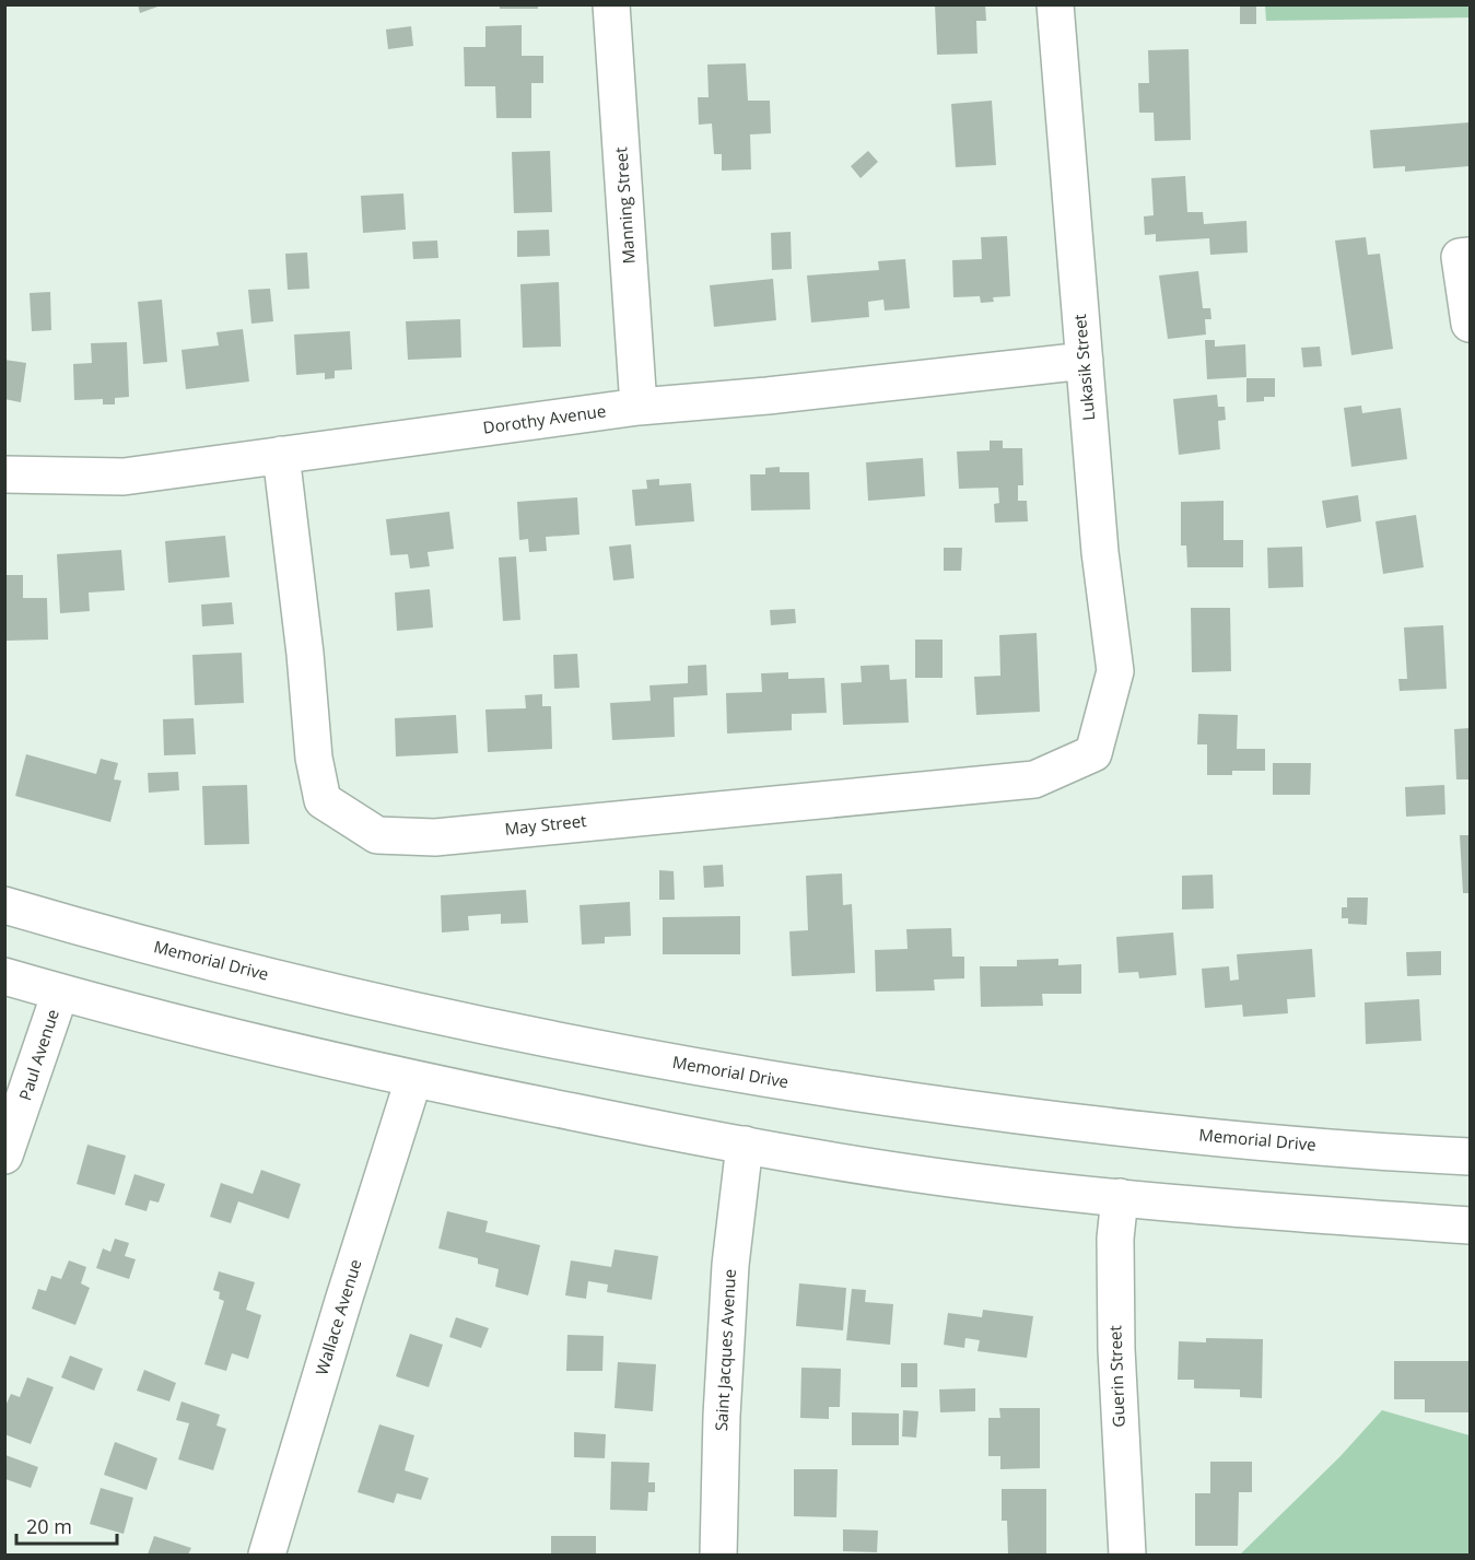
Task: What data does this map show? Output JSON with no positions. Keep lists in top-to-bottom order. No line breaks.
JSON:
{"streets":{"street":["Manning Street","Lukasik Street","Dorothy Avenue","May Street","Memorial Drive","Paul Avenue","Wallace Avenue","Saint Jacques Avenue","Guerin Street"]},"crossings":[["Manning Street","Dorothy Avenue"],["Lukasik Street","Dorothy Avenue"],["Lukasik Street","May Street"],["Dorothy Avenue","May Street"]],"scale_bar":"20 m"}
